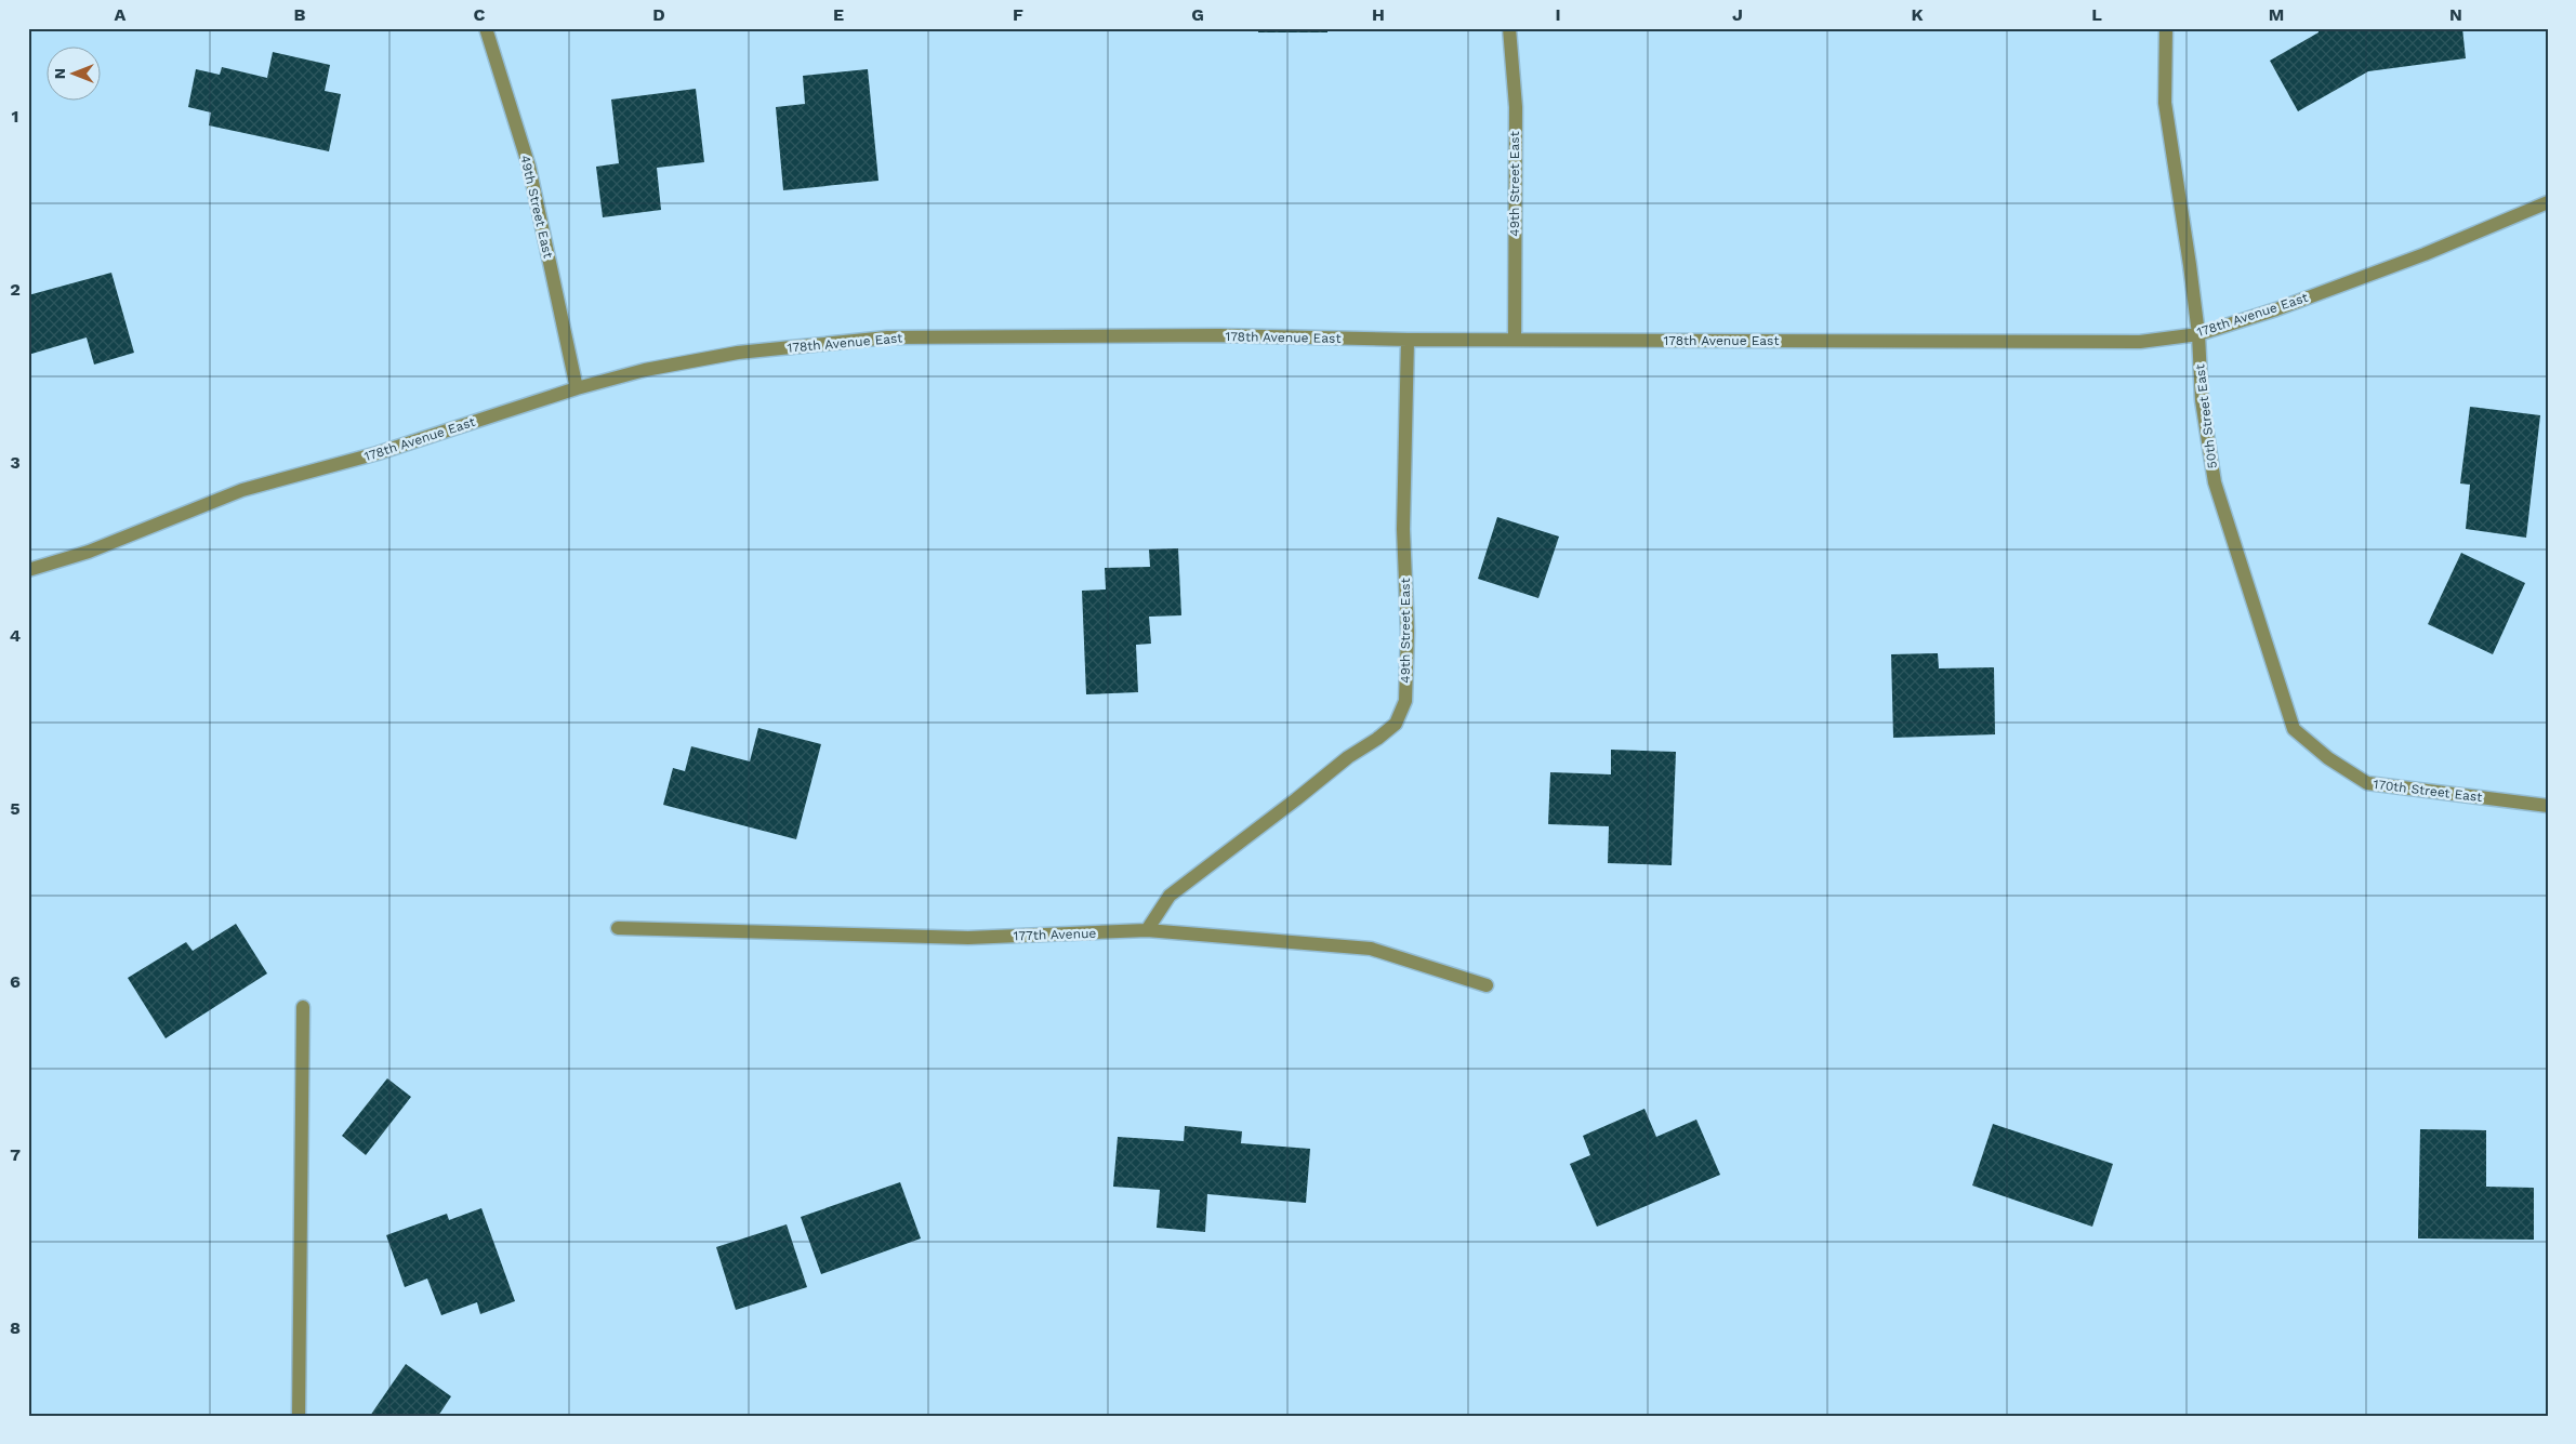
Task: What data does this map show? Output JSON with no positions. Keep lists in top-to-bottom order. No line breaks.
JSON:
{"streets":{"street":["49th Street East","178th Avenue East","50th Street East","170th Street East","177th Avenue"]},"crossings":[["49th Street East","178th Avenue East"],["49th Street East","177th Avenue"],["178th Avenue East","50th Street East"],["50th Street East","170th Street East"]],"north":"left","grid":{"columns":["A","B","C","D","E","F","G","H","I","J","K","L","M","N"],"rows":["1","2","3","4","5","6","7","8"]}}
